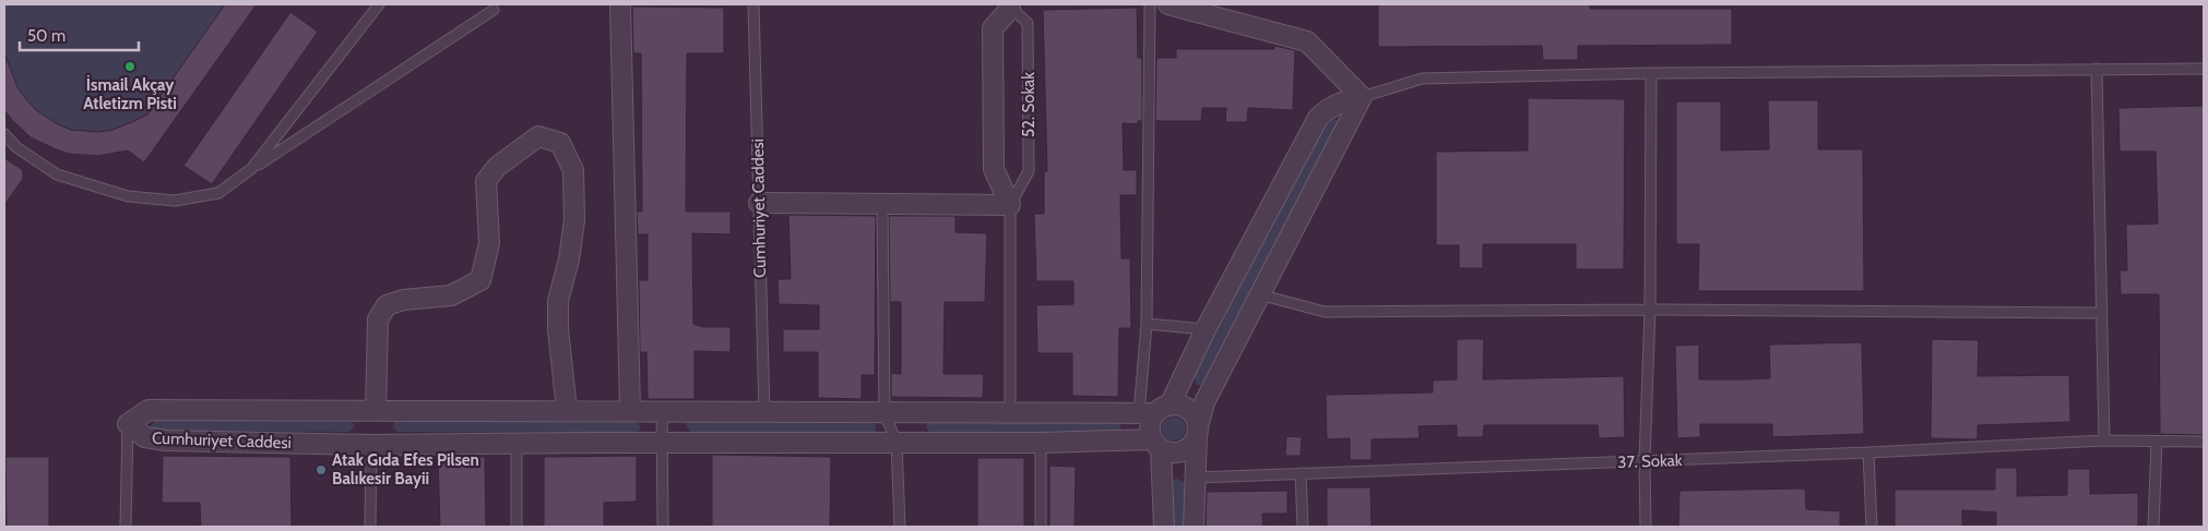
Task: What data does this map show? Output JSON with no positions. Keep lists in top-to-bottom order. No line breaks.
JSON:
{"streets":{"street":["52. Sokak","Cumhuriyet Caddesi"],"lane":["37. Sokak"]},"crossings":[["52. Sokak","Cumhuriyet Caddesi"]],"places":["İsmail Akçay Atletizm Pisti","Atak Gıda Efes Pilsen Balıkesir Bayii"],"scale_bar":"50 m"}
